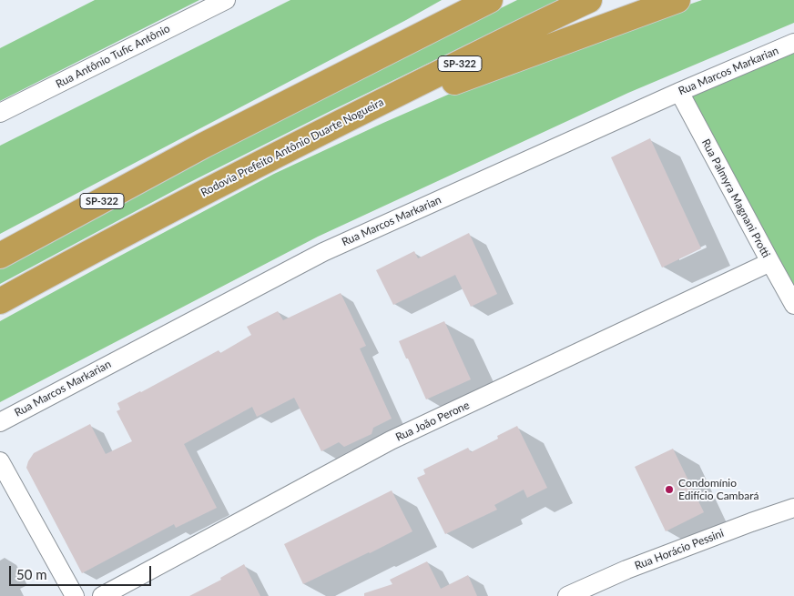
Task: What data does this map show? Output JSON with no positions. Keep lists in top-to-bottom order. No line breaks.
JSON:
{"streets":{"highway":["SP-322","Rodovia Prefeito Antônio Duarte Nogueira"],"street":["Rua Antônio Tufic Antônio","Rua Marcos Markarian","Rua Palmyra Magnani Protti","Rua João Perone","Rua Horácio Pessini"]},"crossings":[["Rua Marcos Markarian","Rua Palmyra Magnani Protti"],["Rua Palmyra Magnani Protti","Rua João Perone"]],"places":["Condomínio Edifício Cambará"],"scale_bar":"50 m"}
